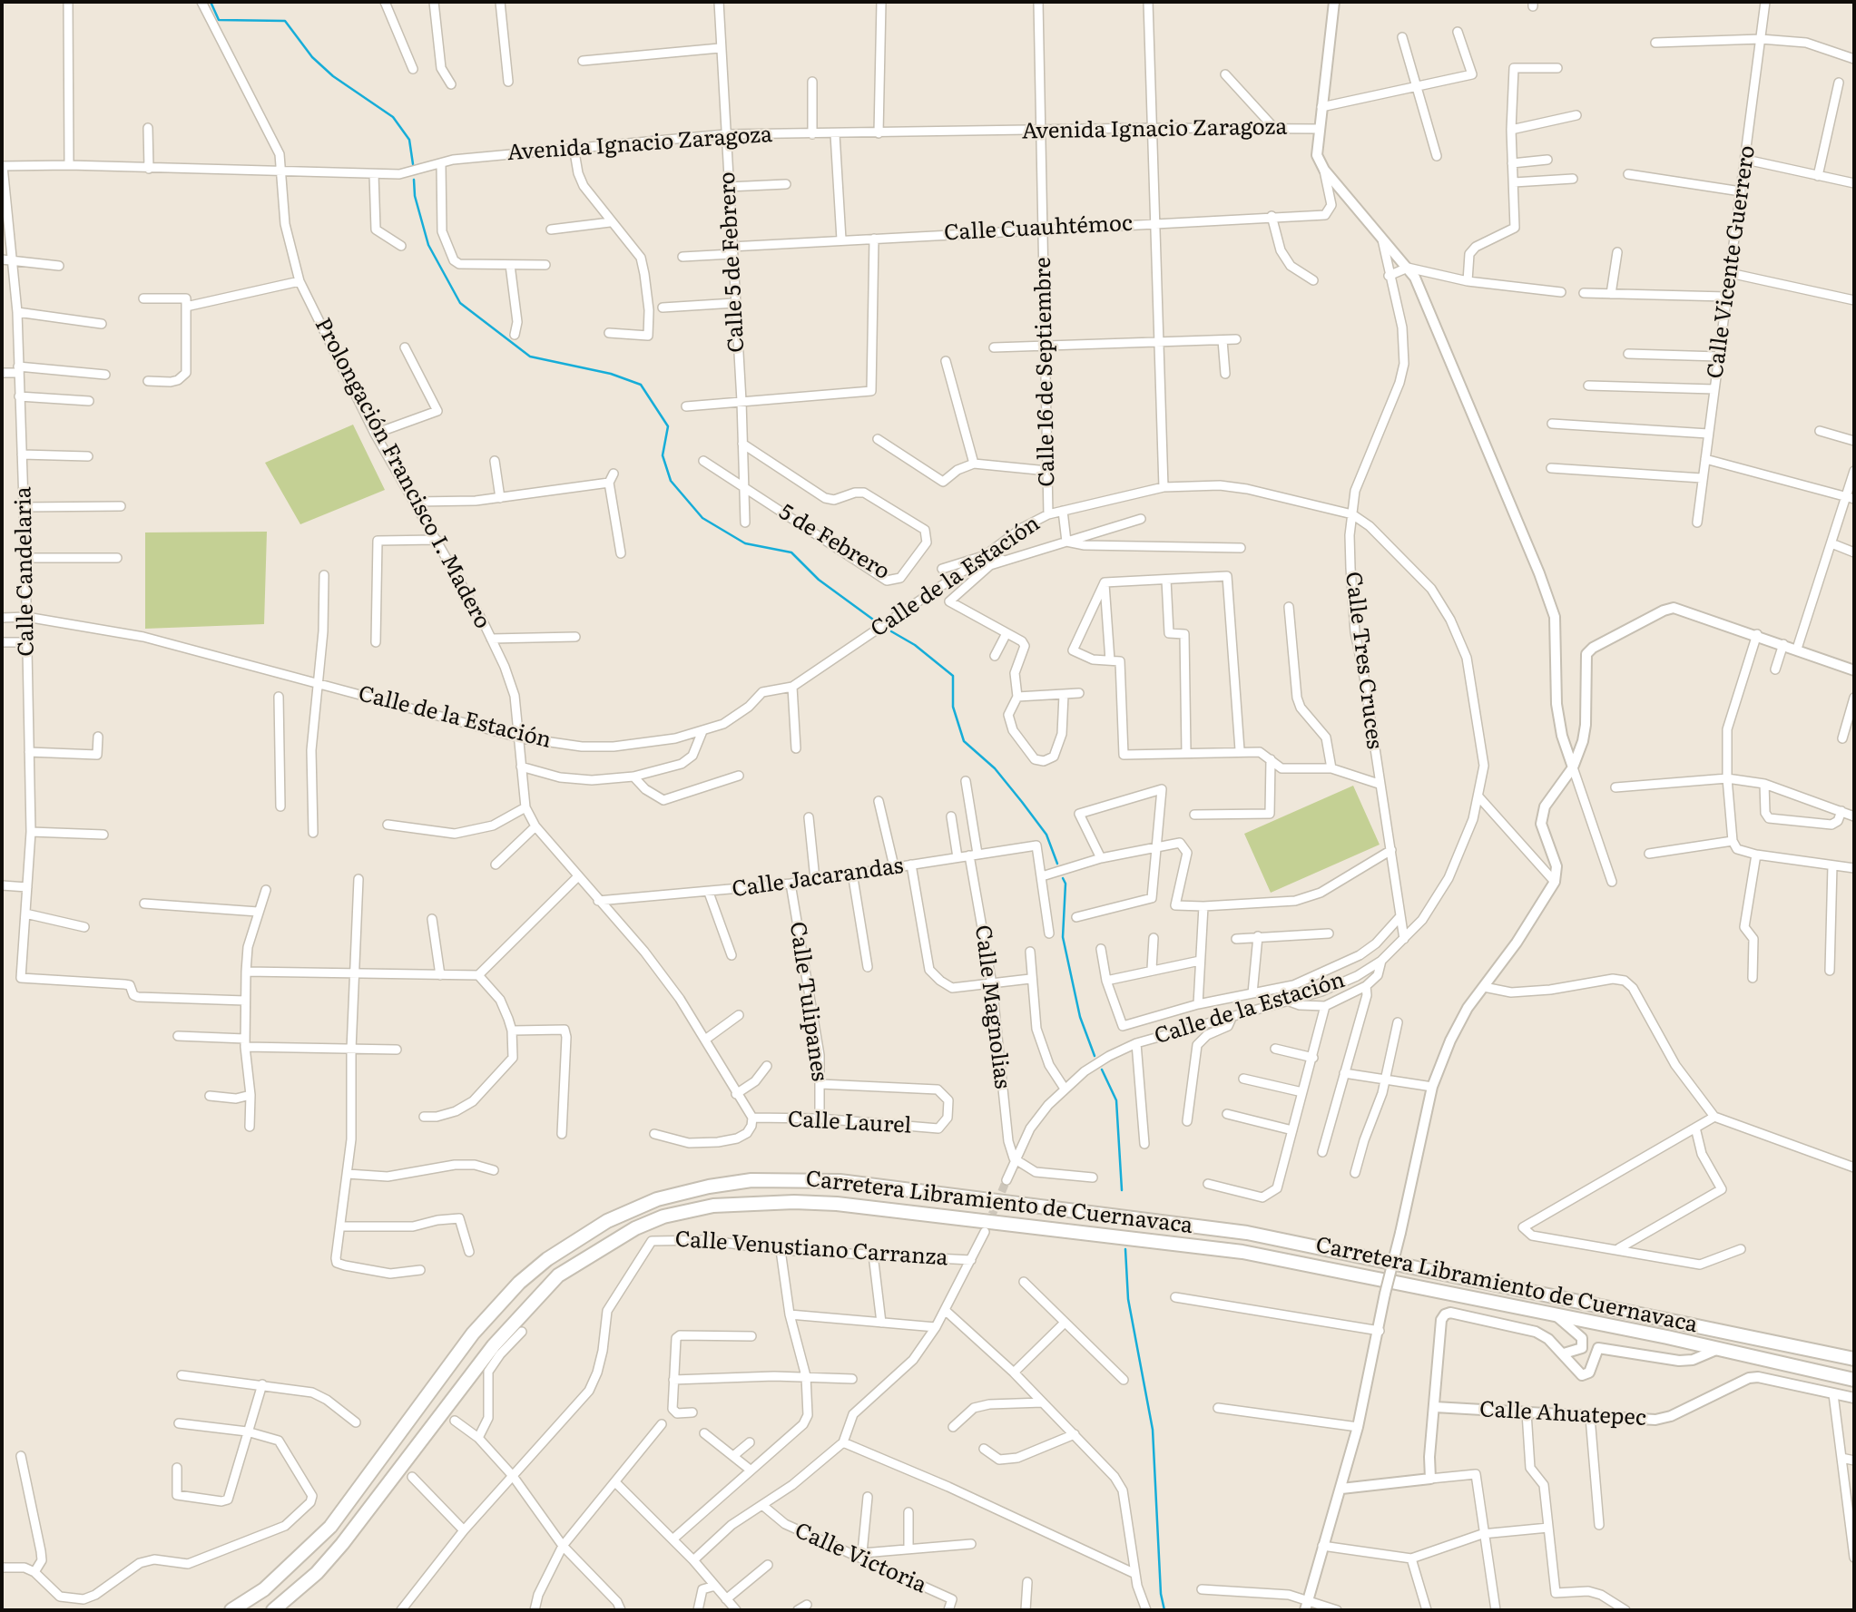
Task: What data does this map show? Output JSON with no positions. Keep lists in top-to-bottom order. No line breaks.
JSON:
{"streets":{"highway":["Carretera Libramiento de Cuernavaca"],"street":["Avenida Ignacio Zaragoza","Calle Cuauhtémoc","Calle 5 de Febrero","Calle Vicente Guerrero","Calle 16 de Septiembre","Prolongación Francisco I. Madero","5 de Febrero","Calle Candelaria","Calle de la Estación","Calle Tres Cruces","Calle Jacarandas","Calle Tulipanes","Calle Magnolias","Calle Laurel","Calle Venustiano Carranza","Calle Ahuatepec","Calle Victoria"]},"crossings":[["Avenida Ignacio Zaragoza","Calle 5 de Febrero"],["Avenida Ignacio Zaragoza","Calle 16 de Septiembre"],["Avenida Ignacio Zaragoza","Prolongación Francisco I. Madero"],["Avenida Ignacio Zaragoza","Calle Candelaria"],["Avenida Ignacio Zaragoza","Calle Tres Cruces"],["Calle Cuauhtémoc","Calle 5 de Febrero"],["Calle Cuauhtémoc","Calle 16 de Septiembre"],["Calle Cuauhtémoc","Calle Tres Cruces"],["Calle 5 de Febrero","5 de Febrero"],["Calle 16 de Septiembre","Calle de la Estación"],["Prolongación Francisco I. Madero","Calle de la Estación"],["Calle Candelaria","Calle de la Estación"],["Calle de la Estación","Calle Tres Cruces"],["Calle de la Estación","Calle Magnolias"],["Calle Jacarandas","Calle Tulipanes"],["Calle Jacarandas","Calle Magnolias"],["Calle Tulipanes","Calle Laurel"]]}
